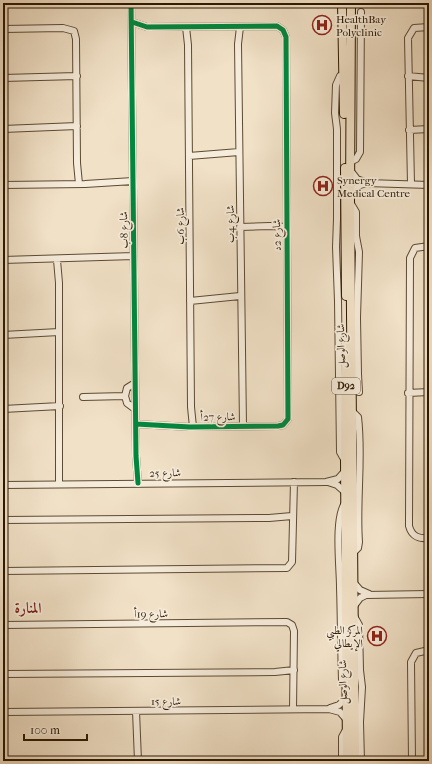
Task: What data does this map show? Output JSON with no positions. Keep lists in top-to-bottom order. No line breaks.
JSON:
{"streets":{"main road":["شارع الوصل","D92"],"street":["شارع 4ب","شارع 6ب","شارع 8ب","شارع 2د","شارع 27أ","شارع 25","شارع 19أ","شارع 15"]},"crossings":[["شارع 4ب","شارع 2د"],["شارع 4ب","شارع 27أ"],["شارع 6ب","شارع 27أ"],["شارع 8ب","شارع 27أ"],["شارع 8ب","شارع 25"],["شارع 2د","شارع 27أ"],["شارع الوصل","شارع 25"],["شارع الوصل","شارع 15"]],"districts":["المنارة"],"places":{"hospital":["HealthBay Polyclinic","Synergy Medical Centre","المركز الطبي الإيطالي"]},"scale_bar":"100 m"}
